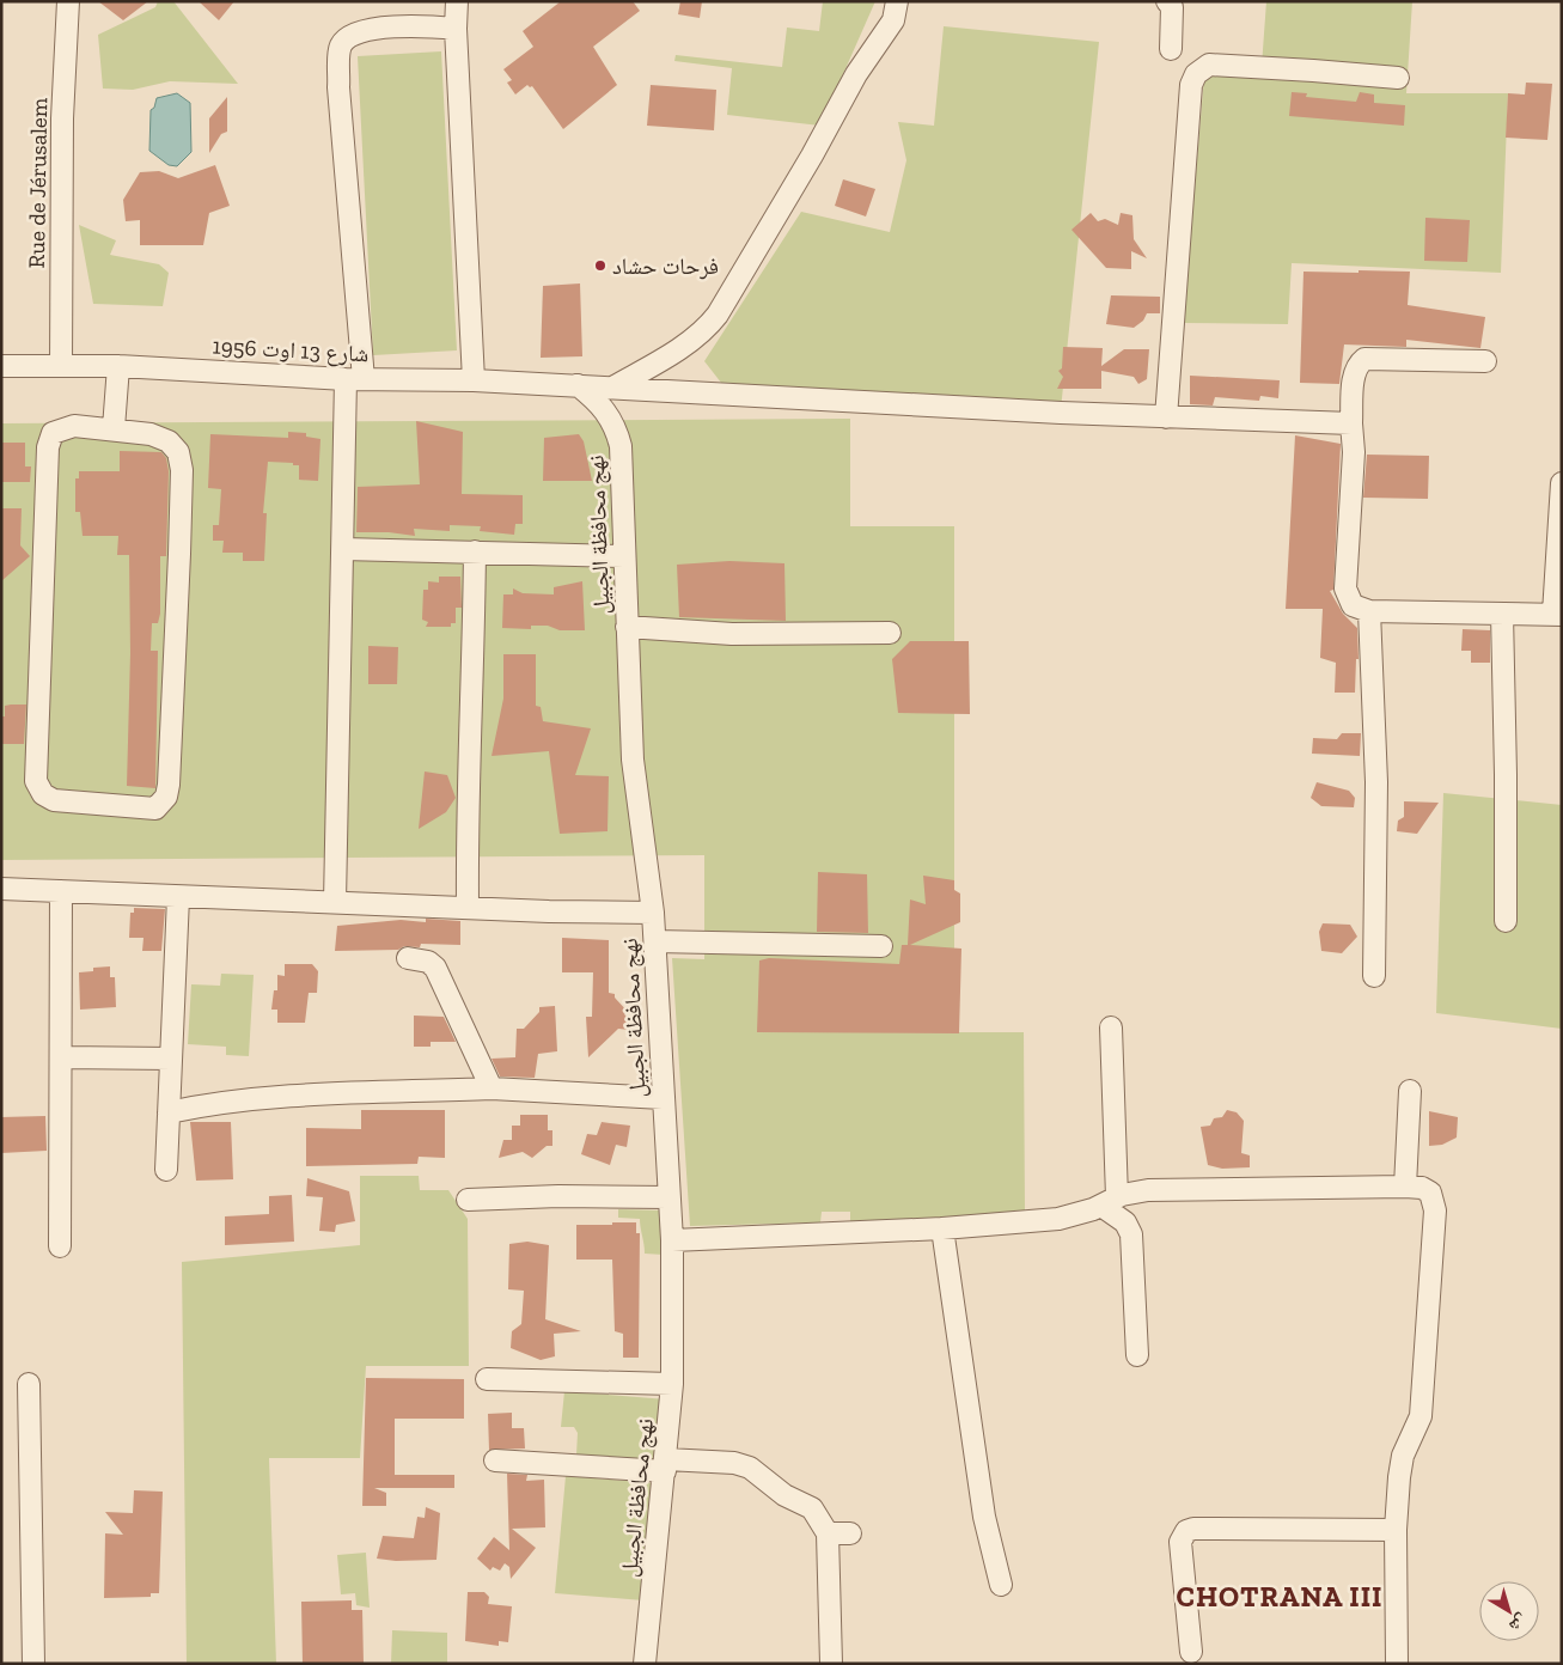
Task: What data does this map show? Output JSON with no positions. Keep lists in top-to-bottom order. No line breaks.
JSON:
{"streets":{"street":["Rue de Jérusalem","شارع 13 اوت 1956","نهج محافظة الجبيل"]},"crossings":[["Rue de Jérusalem","شارع 13 اوت 1956"],["شارع 13 اوت 1956","نهج محافظة الجبيل"]],"districts":["CHOTRANA III"],"places":["فرحات حشاد"],"north":"bottom right"}
